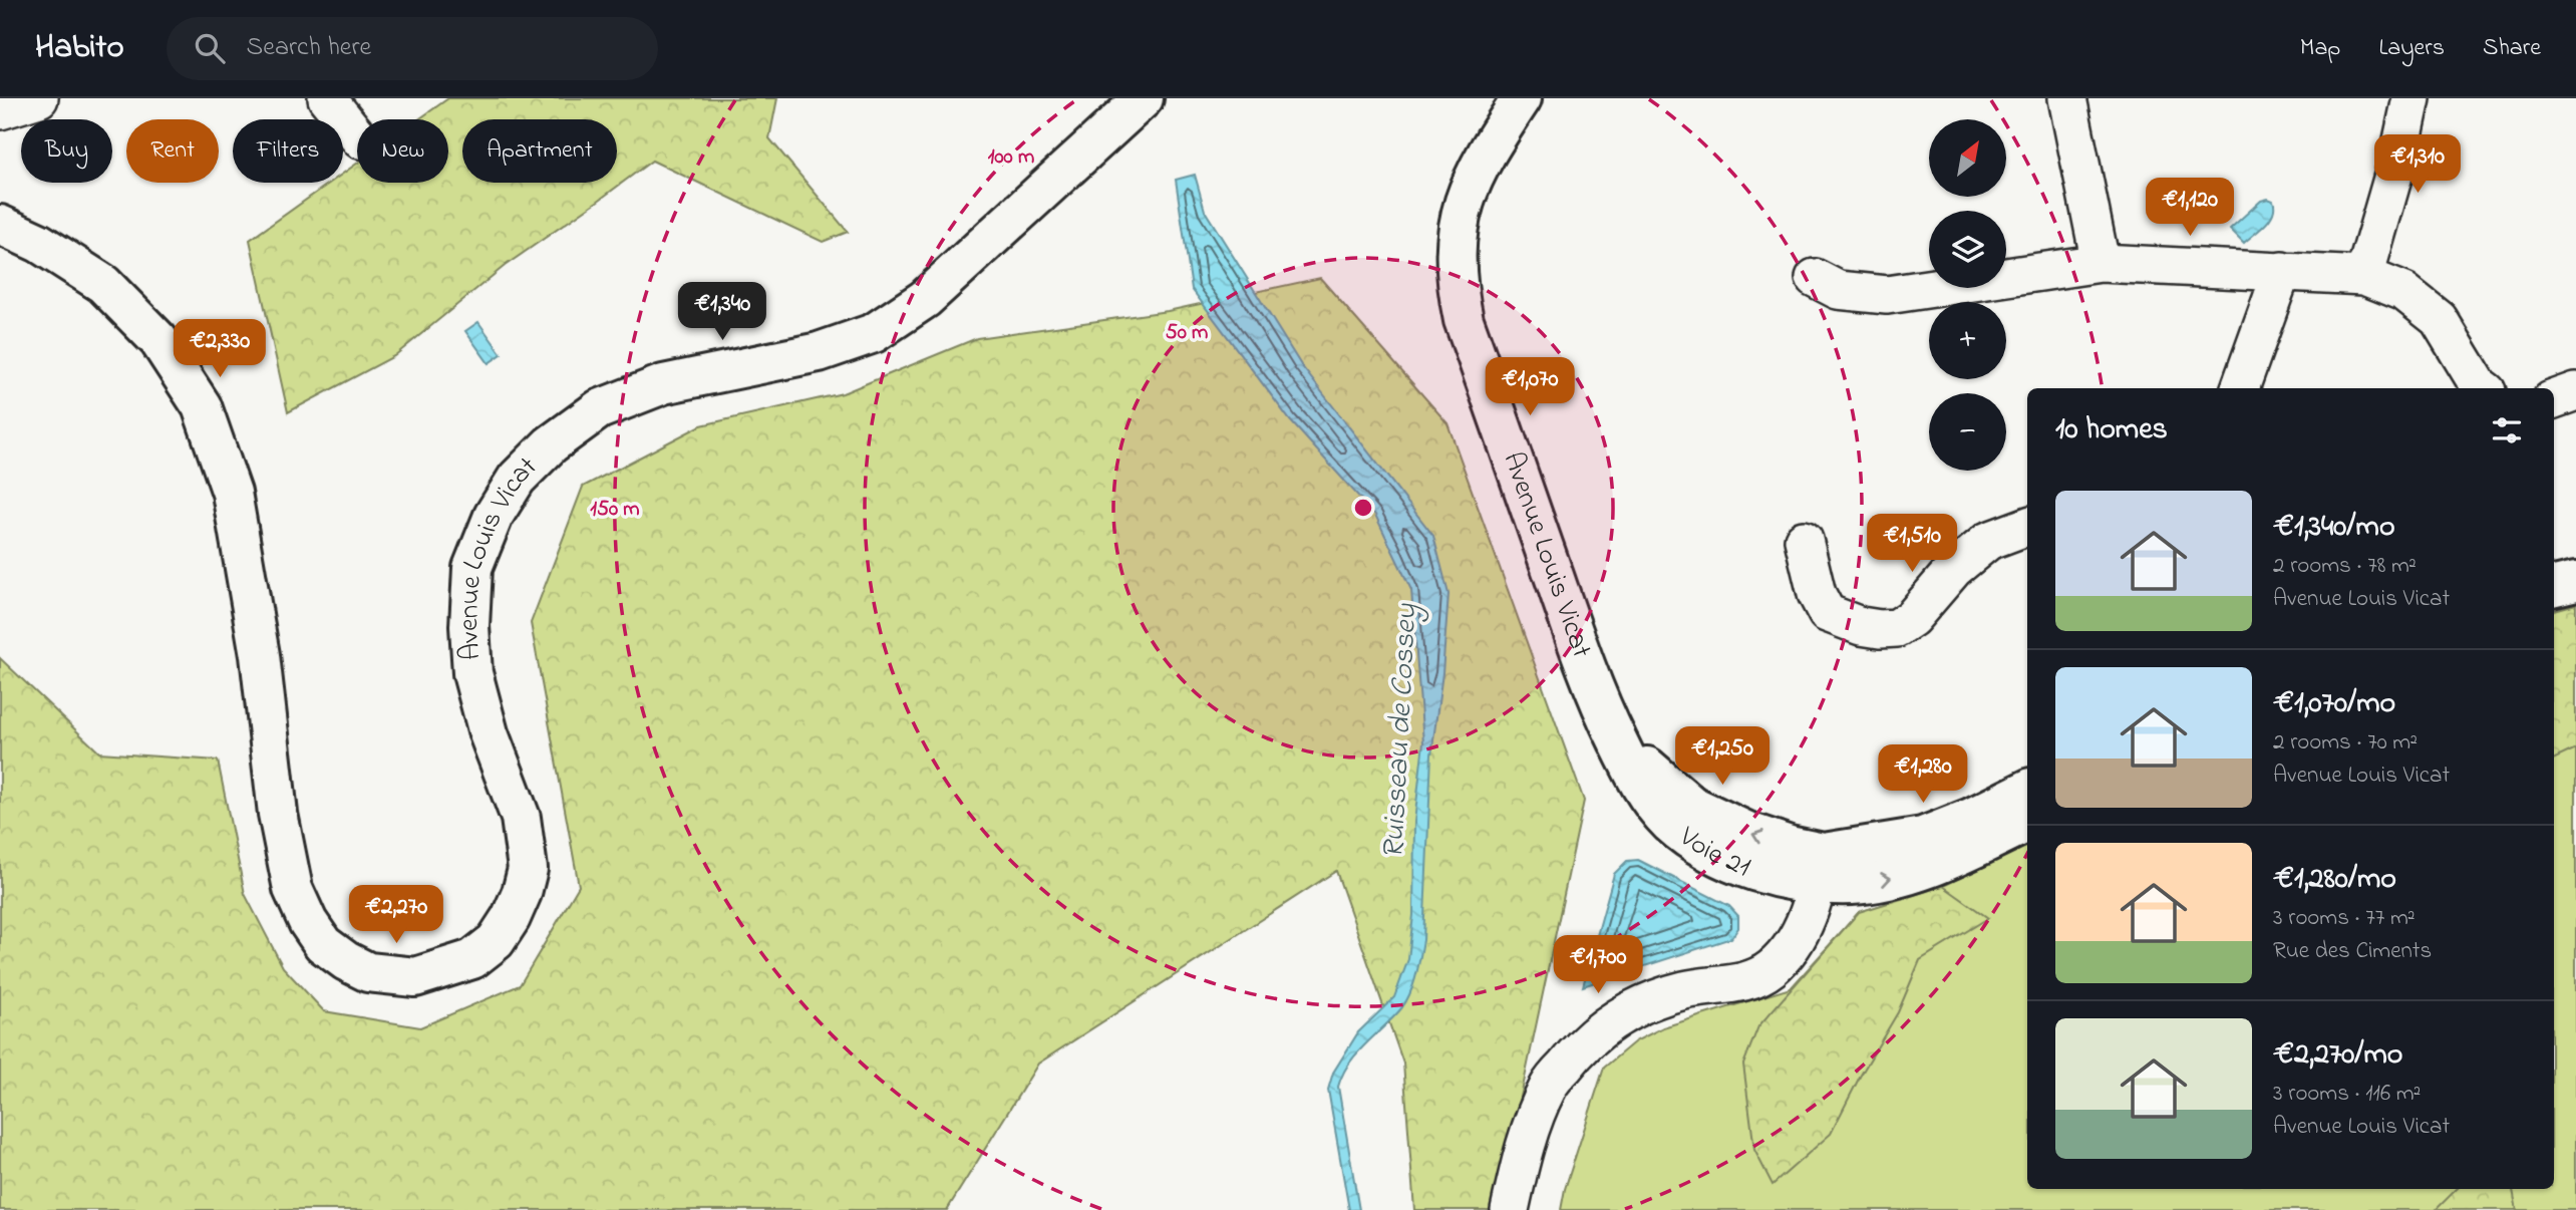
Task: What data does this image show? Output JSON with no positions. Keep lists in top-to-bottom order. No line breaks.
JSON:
{"streets":{"main road":["Avenue Louis Vicat","Voie 21"]},"crossings":[["Avenue Louis Vicat","Voie 21"]],"water":["Ruisseau de Cossey"],"north":"top right","page":{"header":"Habito","search":"Search here","nav":["Map","Layers","Share"],"map_buttons":["+","−"],"chip":["Buy","Rent","Filters","New","Apartment"],"price":["€1,310","€1,120","€1,340","€2,330","€1,070","€1,510","€1,250","€1,280","€2,270","€1,700"],"heading":"10 homes","list":[{"name":"€1,340/mo","note":"2 rooms · 78 m² · Avenue Louis Vicat"},{"name":"€1,070/mo","note":"2 rooms · 70 m² · Avenue Louis Vicat"},{"name":"€1,280/mo","note":"3 rooms · 77 m² · Rue des Ciments"},{"name":"€2,270/mo","note":"3 rooms · 116 m² · Avenue Louis Vicat"}]},"rings":["100 m","50 m","150 m"]}
